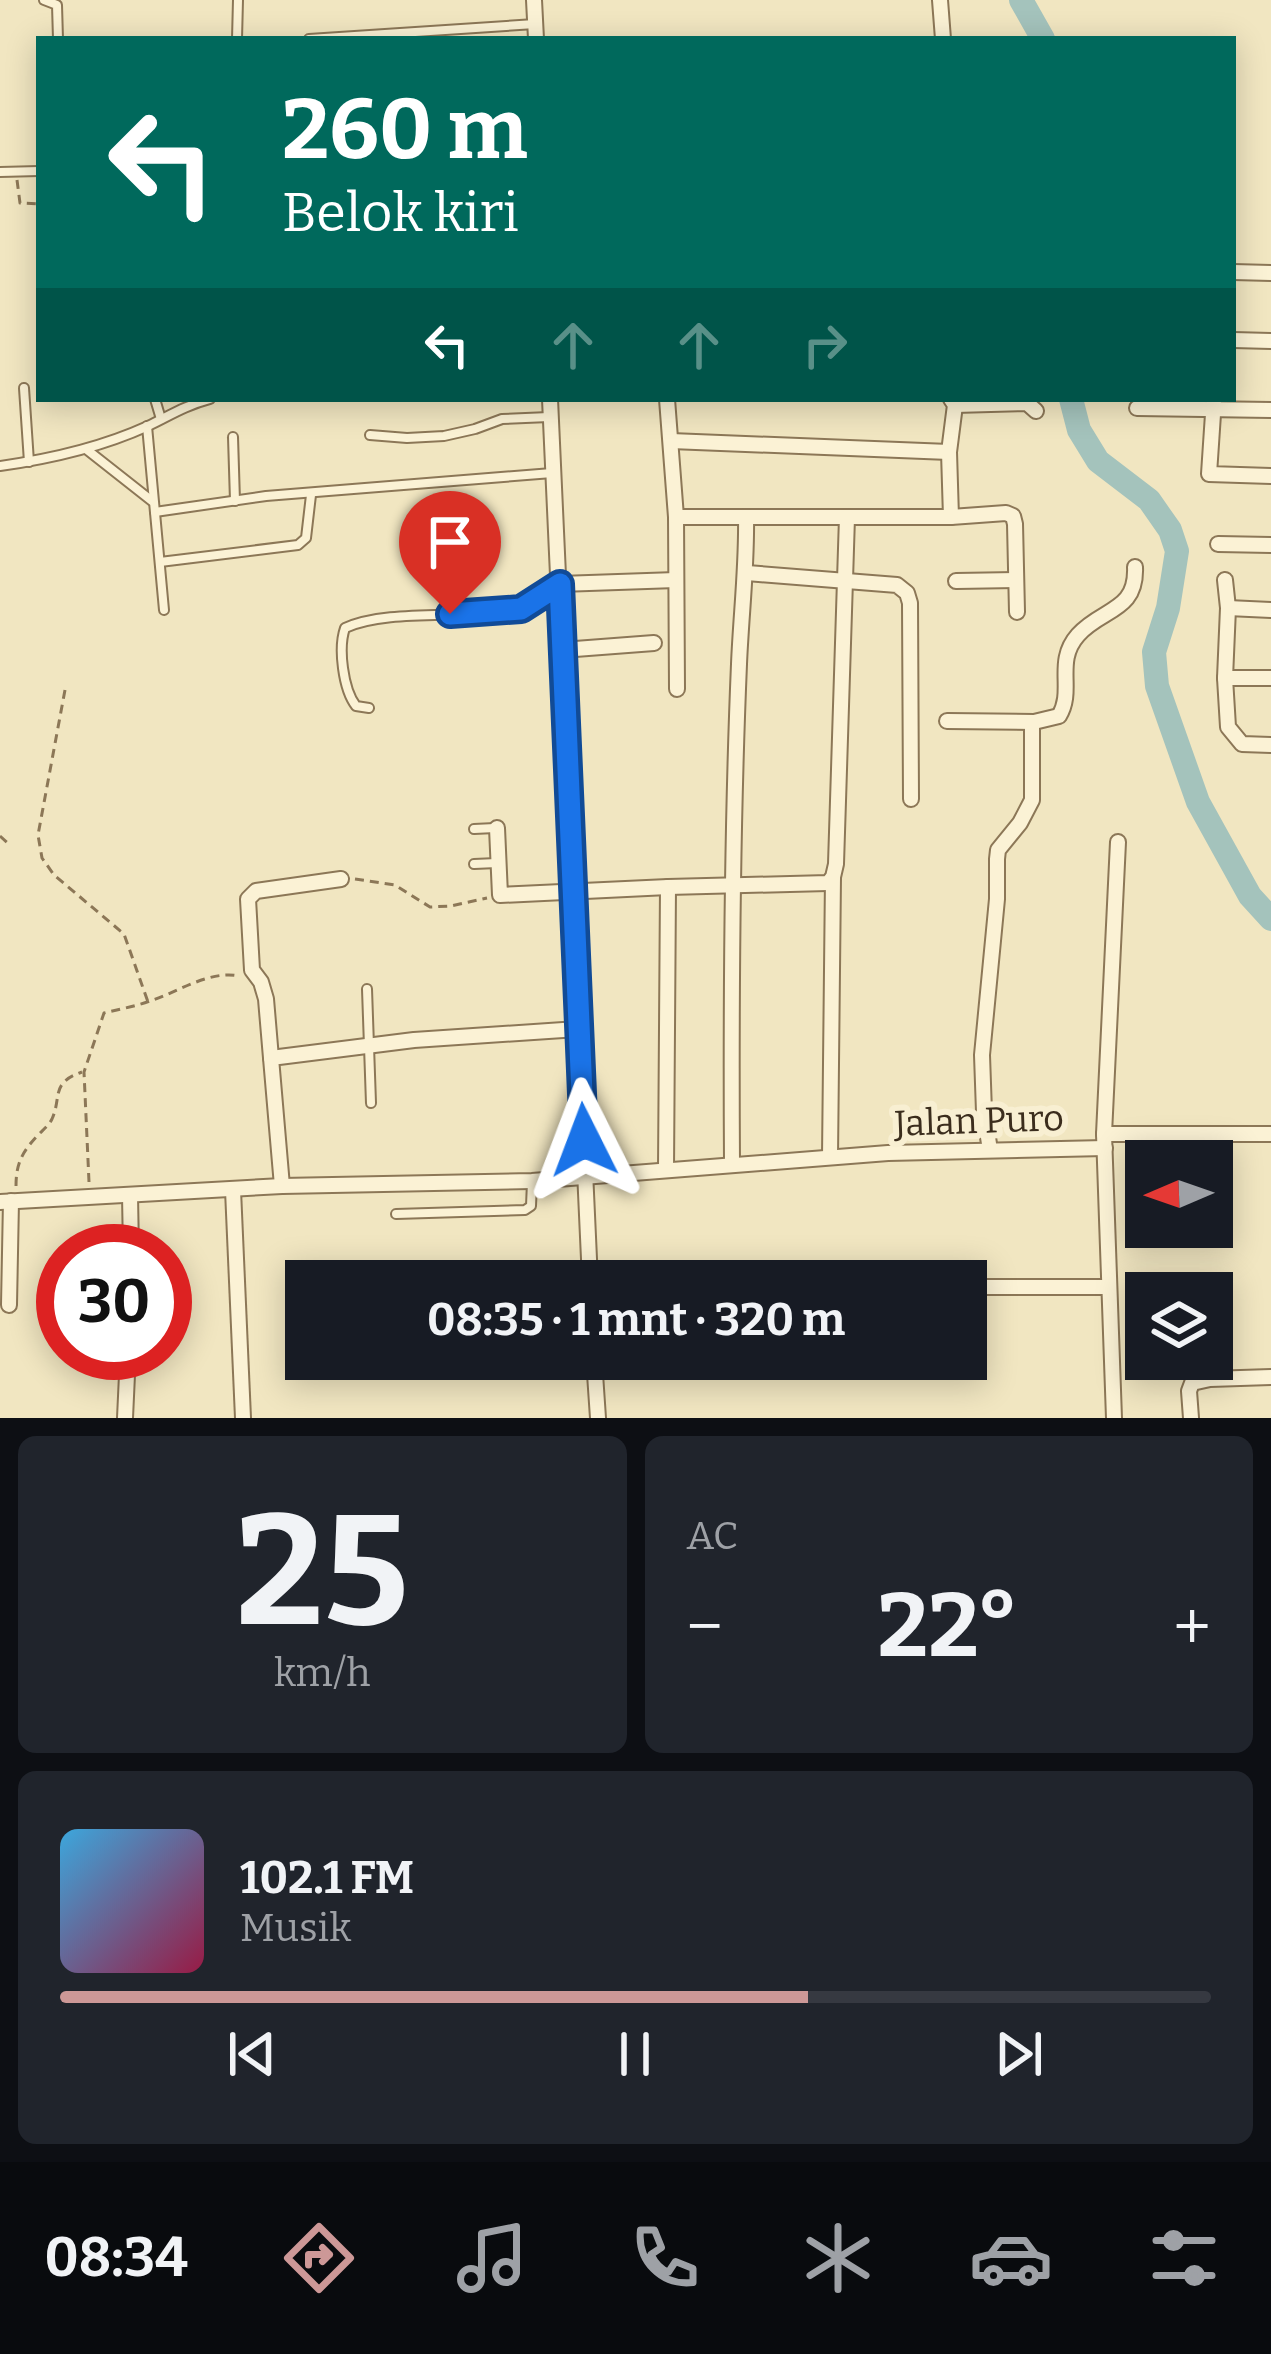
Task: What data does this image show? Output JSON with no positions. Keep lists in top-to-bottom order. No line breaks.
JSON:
{"streets":{"street":["Jalan Puro"]},"north":"left","page":{"turn":["260 m","Belok kiri"],"limit":"30","trip":"08:35 · 1 mnt · 320 m","tile":[["25","km/h"],"AC"],"heat":["−","22°","+"],"song":["102.1 FM","Musik"],"tabs":"08:34"}}
